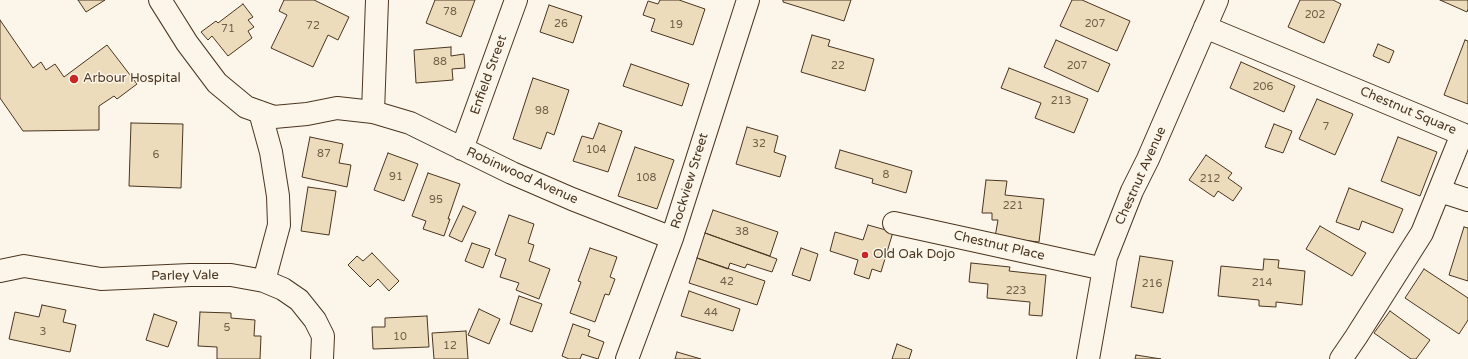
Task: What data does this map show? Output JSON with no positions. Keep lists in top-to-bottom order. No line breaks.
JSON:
{"streets":{"street":["Enfield Street","Chestnut Square","Robinwood Avenue","Chestnut Avenue","Rockview Street","Chestnut Place","Parley Vale"]},"crossings":[["Enfield Street","Robinwood Avenue"],["Chestnut Square","Chestnut Avenue"],["Robinwood Avenue","Rockview Street"],["Chestnut Avenue","Chestnut Place"]],"places":["Arbour Hospital","Old Oak Dojo"],"house_numbers":["78","202","26","207","19","72","71","88","22","207","206","213","98","7","32","104","87","6","8","91","108","212","95","221","38","42","214","216","223","44","5","3","10","12"]}
